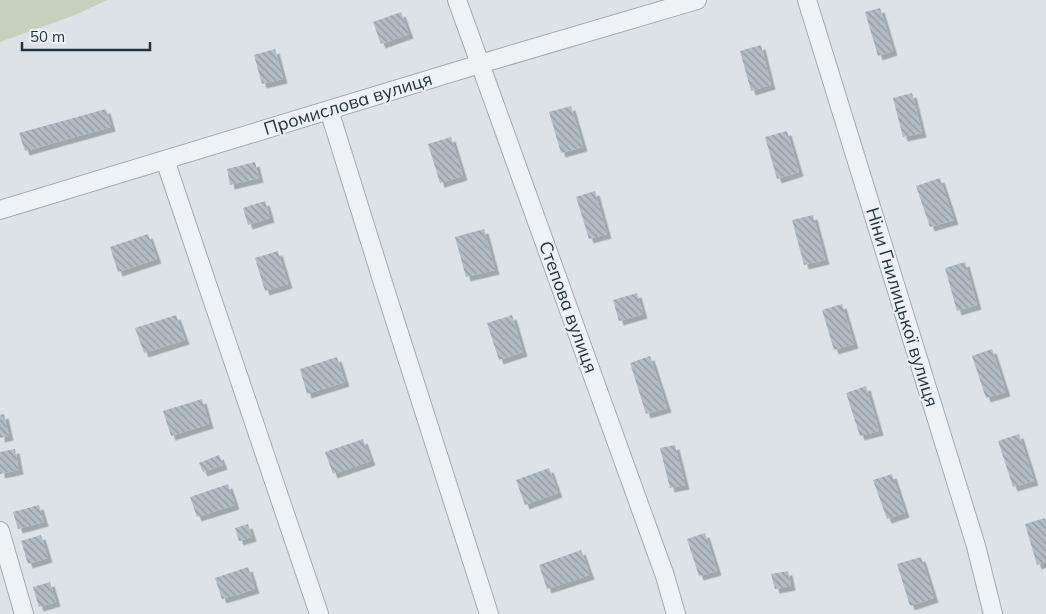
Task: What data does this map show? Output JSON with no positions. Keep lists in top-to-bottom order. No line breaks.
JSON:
{"streets":{"street":["Промислова вулиця","Степова вулиця","Ніни Гнилицької вулиця"]},"crossings":[["Промислова вулиця","Степова вулиця"]],"scale_bar":"50 m"}
